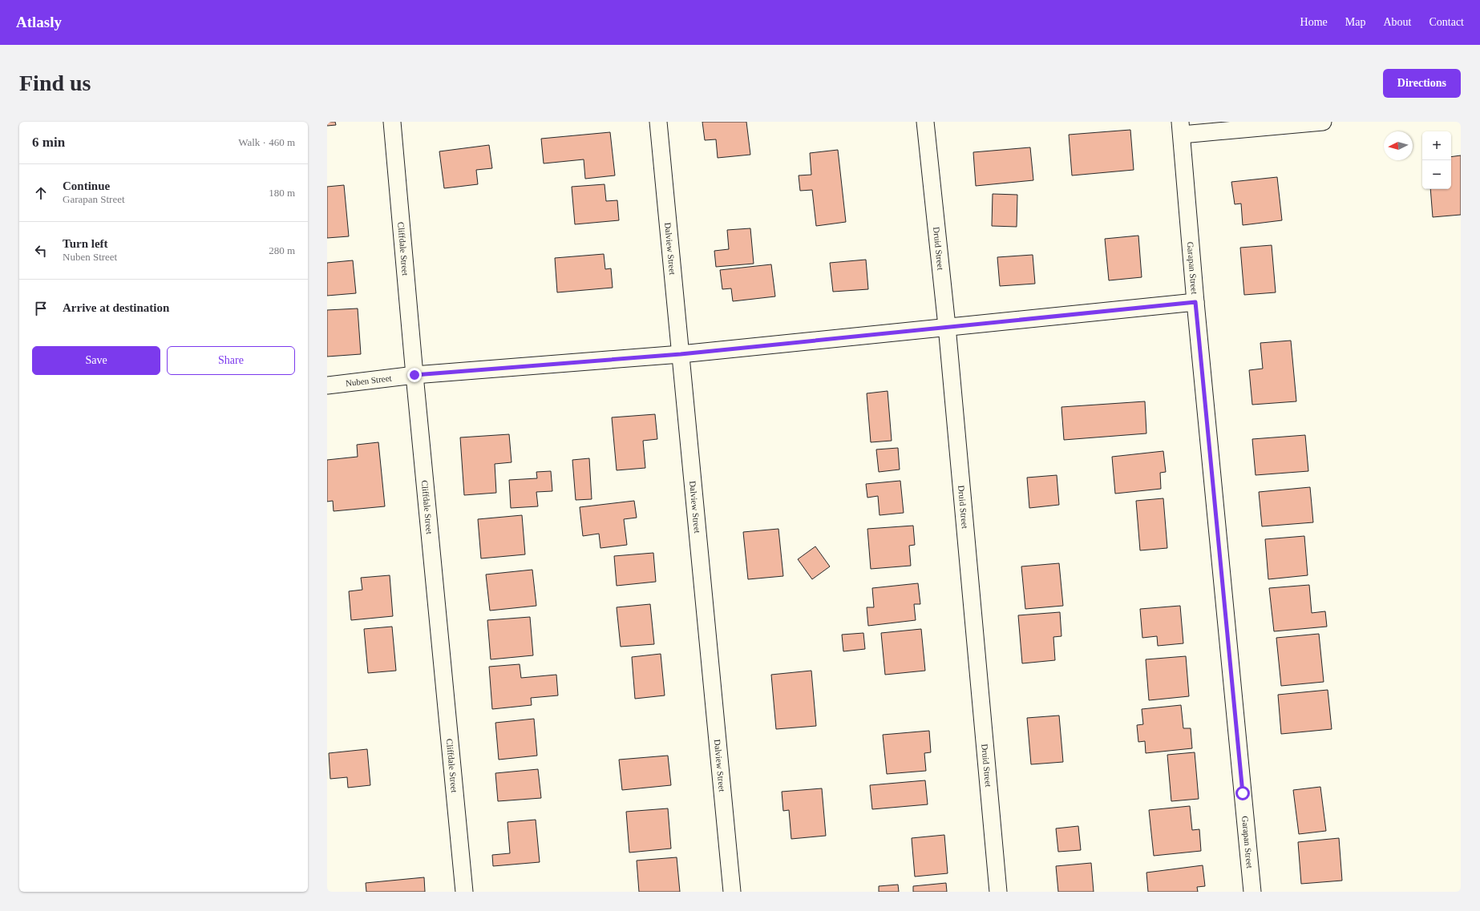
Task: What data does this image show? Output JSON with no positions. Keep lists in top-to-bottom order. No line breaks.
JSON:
{"streets":{"street":["Cliffdale Street","Dalview Street","Druid Street","Garapan Street","Nuben Street"]},"crossings":[["Cliffdale Street","Nuben Street"],["Dalview Street","Nuben Street"],["Druid Street","Nuben Street"],["Garapan Street","Nuben Street"]],"north":"left","page":{"header":"Atlasly","nav":["Home","Map","About","Contact"],"buttons":["Directions",["Save","Share"]],"title":"Find us","heading":["6 min","Walk · 460 m"],"map_buttons":["+","−"],"list":[["Continue","Garapan Street","180 m"],["Turn left","Nuben Street","280 m"],"Arrive at destination"]}}
